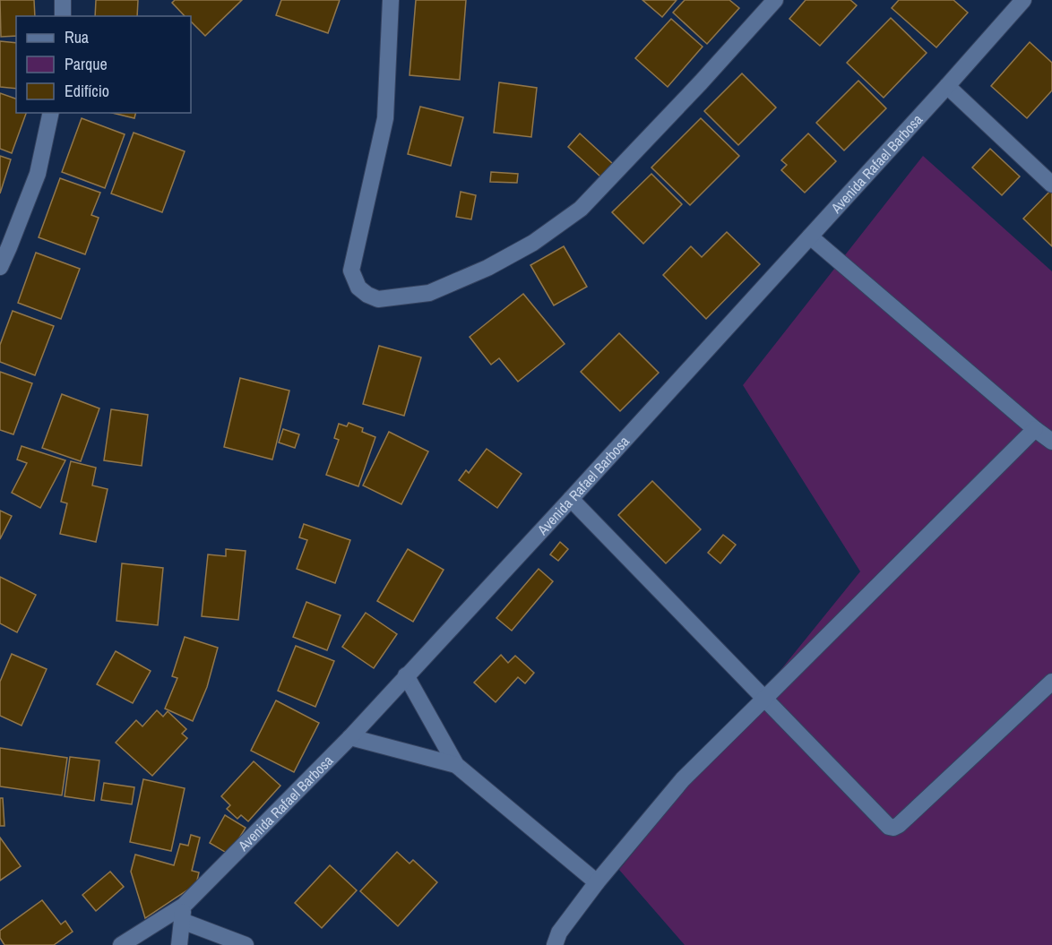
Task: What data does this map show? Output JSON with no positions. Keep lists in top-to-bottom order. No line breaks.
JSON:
{"streets":{"street":["Avenida Rafael Barbosa"]},"legend":["Rua","Parque","Edifício"]}
